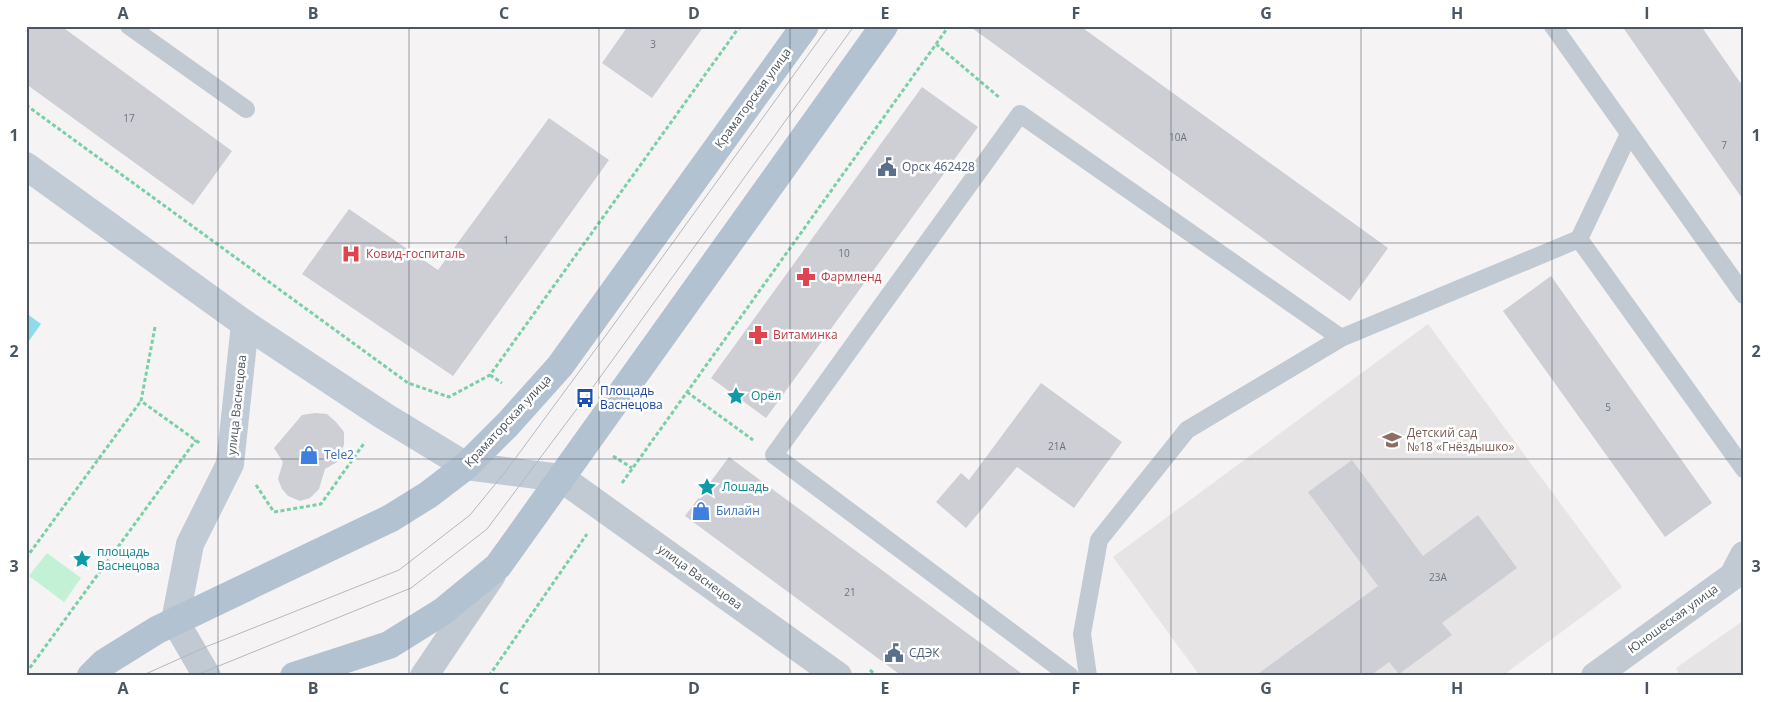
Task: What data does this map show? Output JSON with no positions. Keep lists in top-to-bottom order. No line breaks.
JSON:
{"streets":{"main road":["Краматорская улица","улица Васнецова"],"street":["Юношеская улица"]},"crossings":[["Краматорская улица","улица Васнецова"]],"places":{"public building":["Орск 462428","СДЭК"],"hospital":["Ковид-госпиталь"],"pharmacy":["Фармленд","Витаминка"],"place":["Орёл","Лошадь","площадь Васнецова"],"bus stop":["Площадь Васнецова"],"school or university":["Детский сад №18 «Гнёздышко»"],"shop":["Tele2","Билайн"]},"house_numbers":["3","17","10А","7","1","10","5","21А","23А","21"],"grid":{"columns":["A","B","C","D","E","F","G","H","I"],"rows":["1","2","3"]}}
